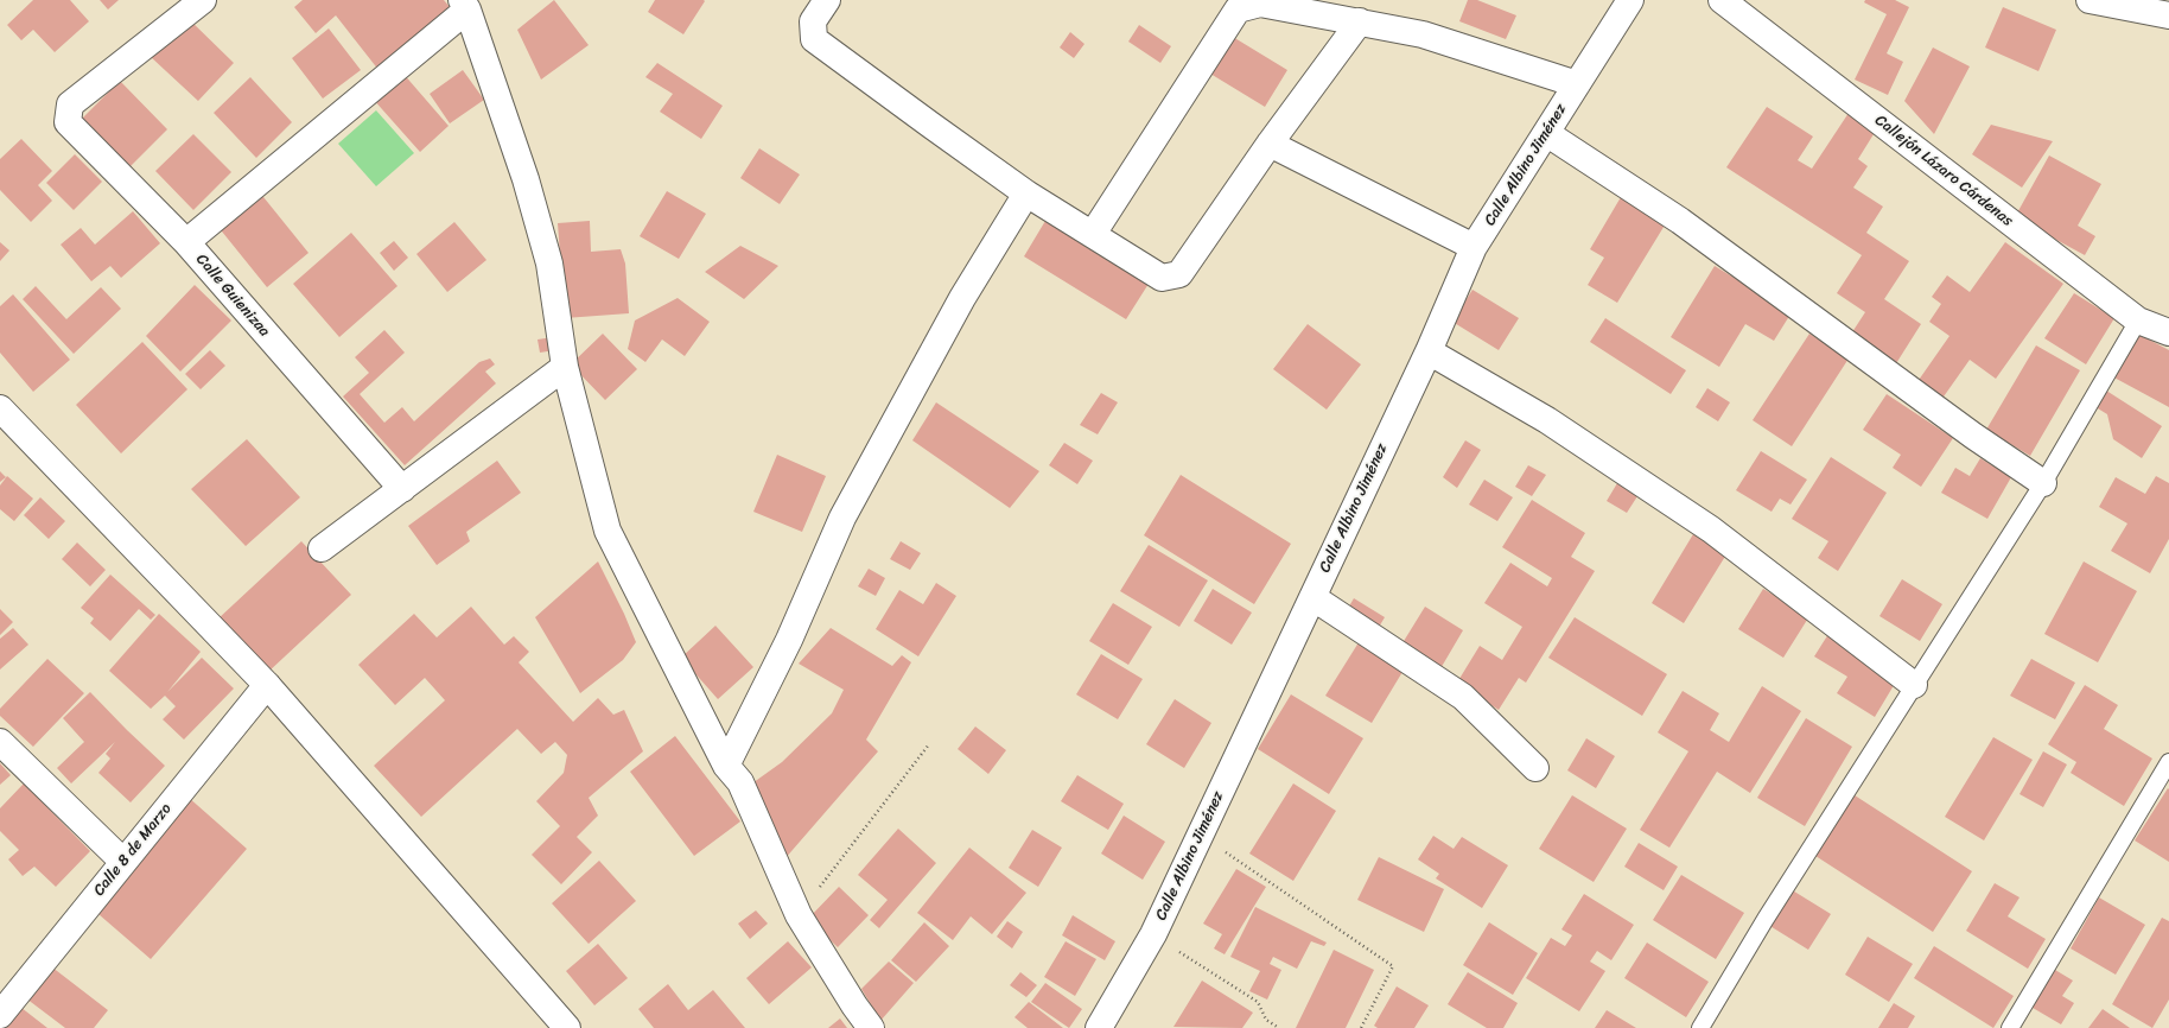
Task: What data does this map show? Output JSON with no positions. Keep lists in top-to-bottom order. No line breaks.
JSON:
{"streets":{"street":["Calle Albino Jiménez","Callejón Lázaro Cárdenas","Calle Guienizaa","Calle 8 de Marzo"]}}
